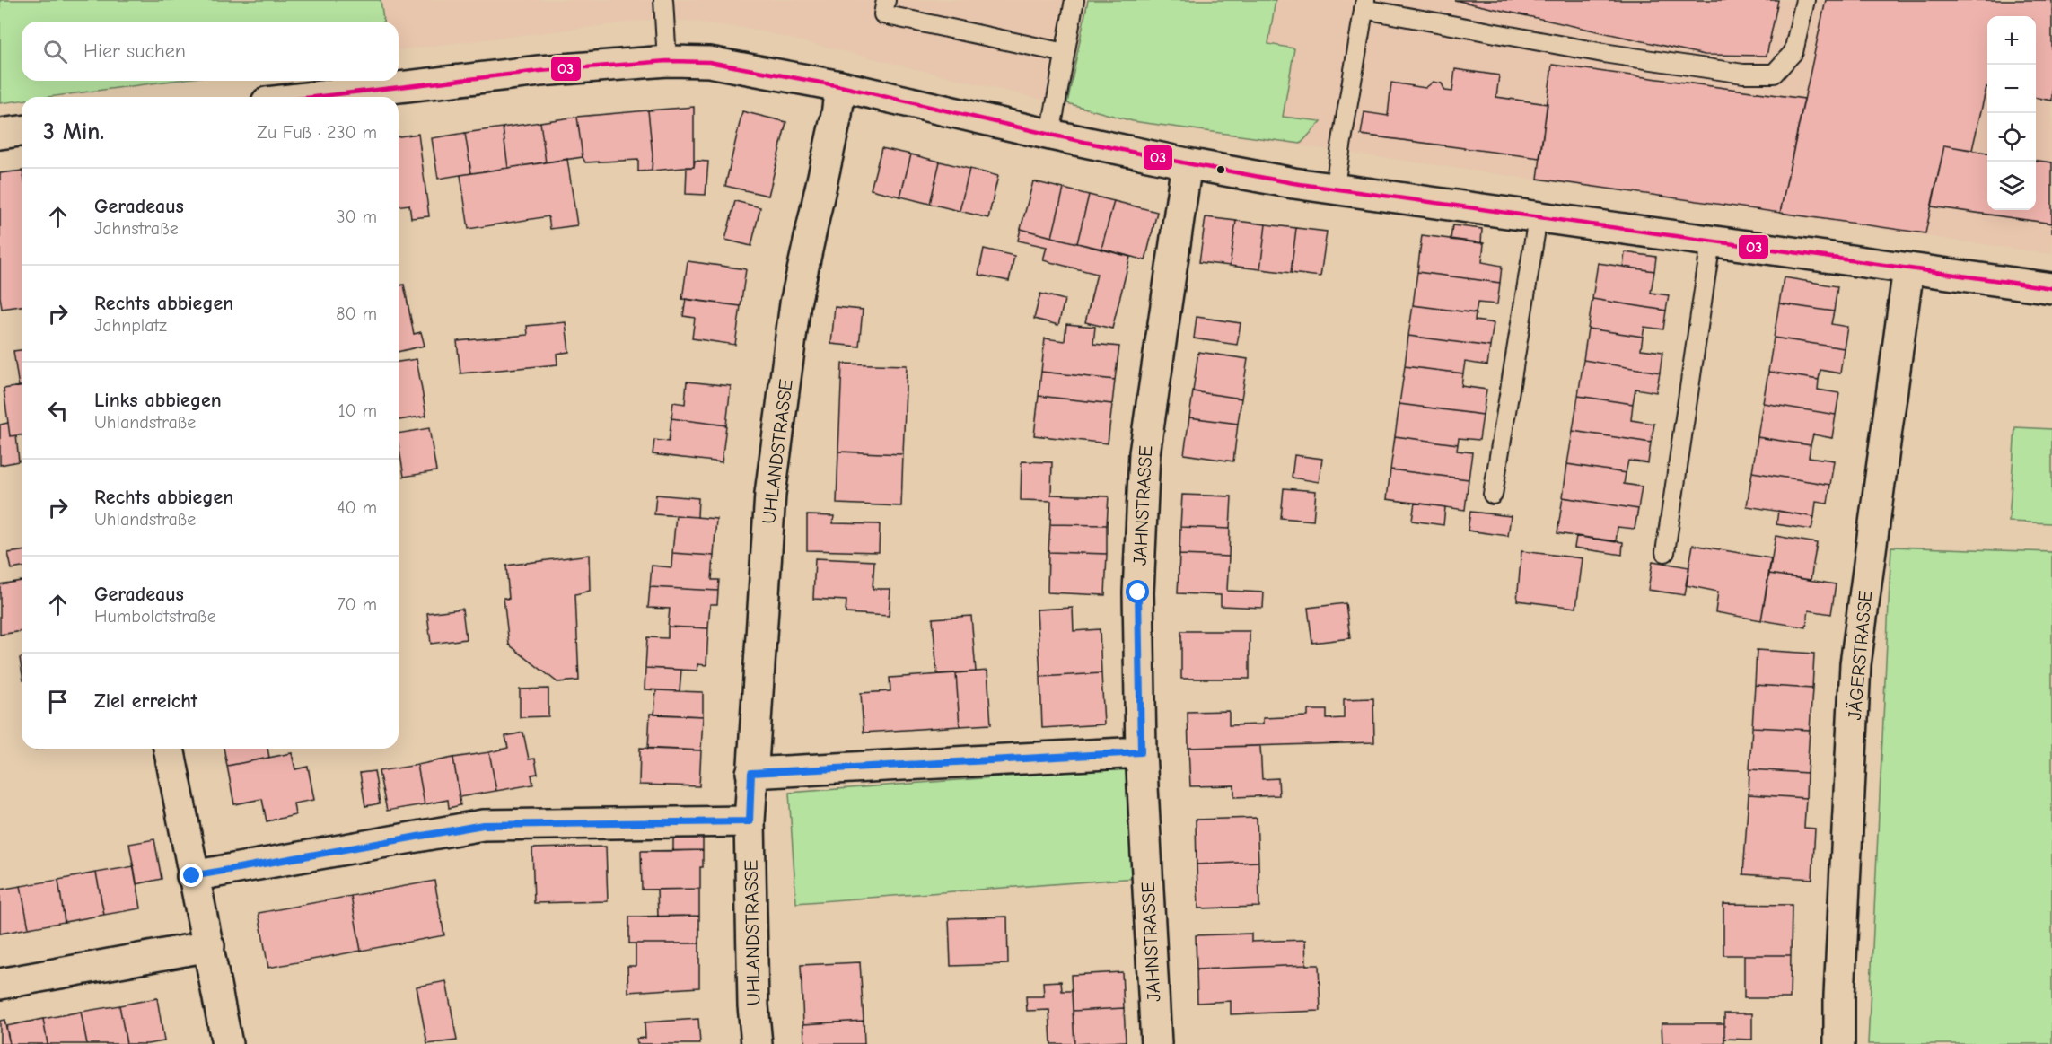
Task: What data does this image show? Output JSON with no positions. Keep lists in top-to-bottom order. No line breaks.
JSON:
{"streets":{"street":["UHLANDSTRASSE","JAHNSTRASSE","JÄGERSTRASSE"]},"lines":["transit line O3"],"page":{"map_buttons":["+","−"],"search":"Hier suchen","heading":["3 Min.","Zu Fuß · 230 m"],"list":[["Geradeaus","Jahnstraße","30 m"],["Rechts abbiegen","Jahnplatz","80 m"],["Links abbiegen","Uhlandstraße","10 m"],["Rechts abbiegen","Uhlandstraße","40 m"],["Geradeaus","Humboldtstraße","70 m"],"Ziel erreicht"]}}
